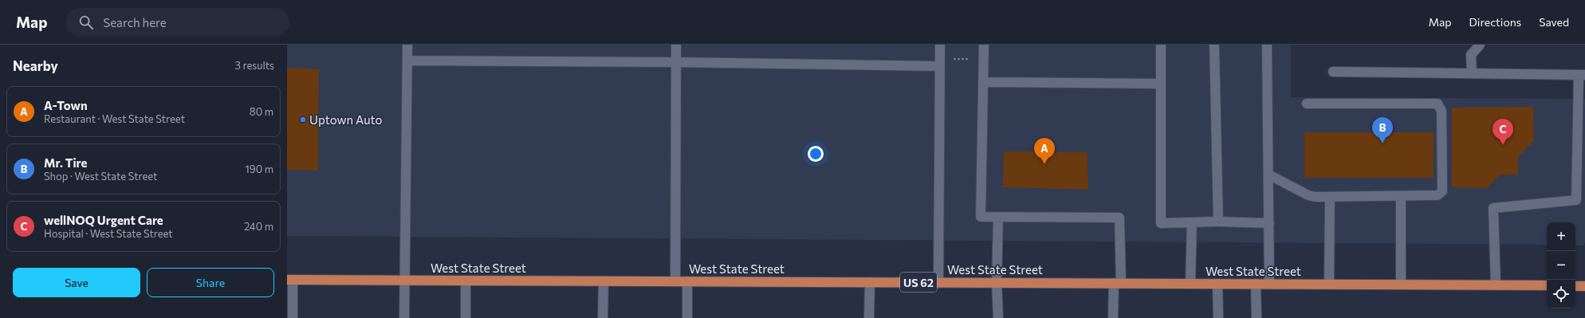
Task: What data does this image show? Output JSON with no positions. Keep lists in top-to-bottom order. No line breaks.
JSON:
{"streets":{"highway":["West State Street","US 62"]},"places":["Uptown Auto"],"page":{"header":"Map","search":"Search here","nav":["Map","Directions","Saved"],"heading":["Nearby","3 results"],"list":[{"mark":"A","name":"A-Town","note":"Restaurant · West State Street","value":"80 m"},{"mark":"B","name":"Mr. Tire","note":"Shop · West State Street","value":"190 m"},{"mark":"C","name":"wellNOQ Urgent Care","note":"Hospital · West State Street","value":"240 m"}],"pins":["B","C","A"],"map_buttons":["+","−"],"buttons":["Save","Share"]}}
